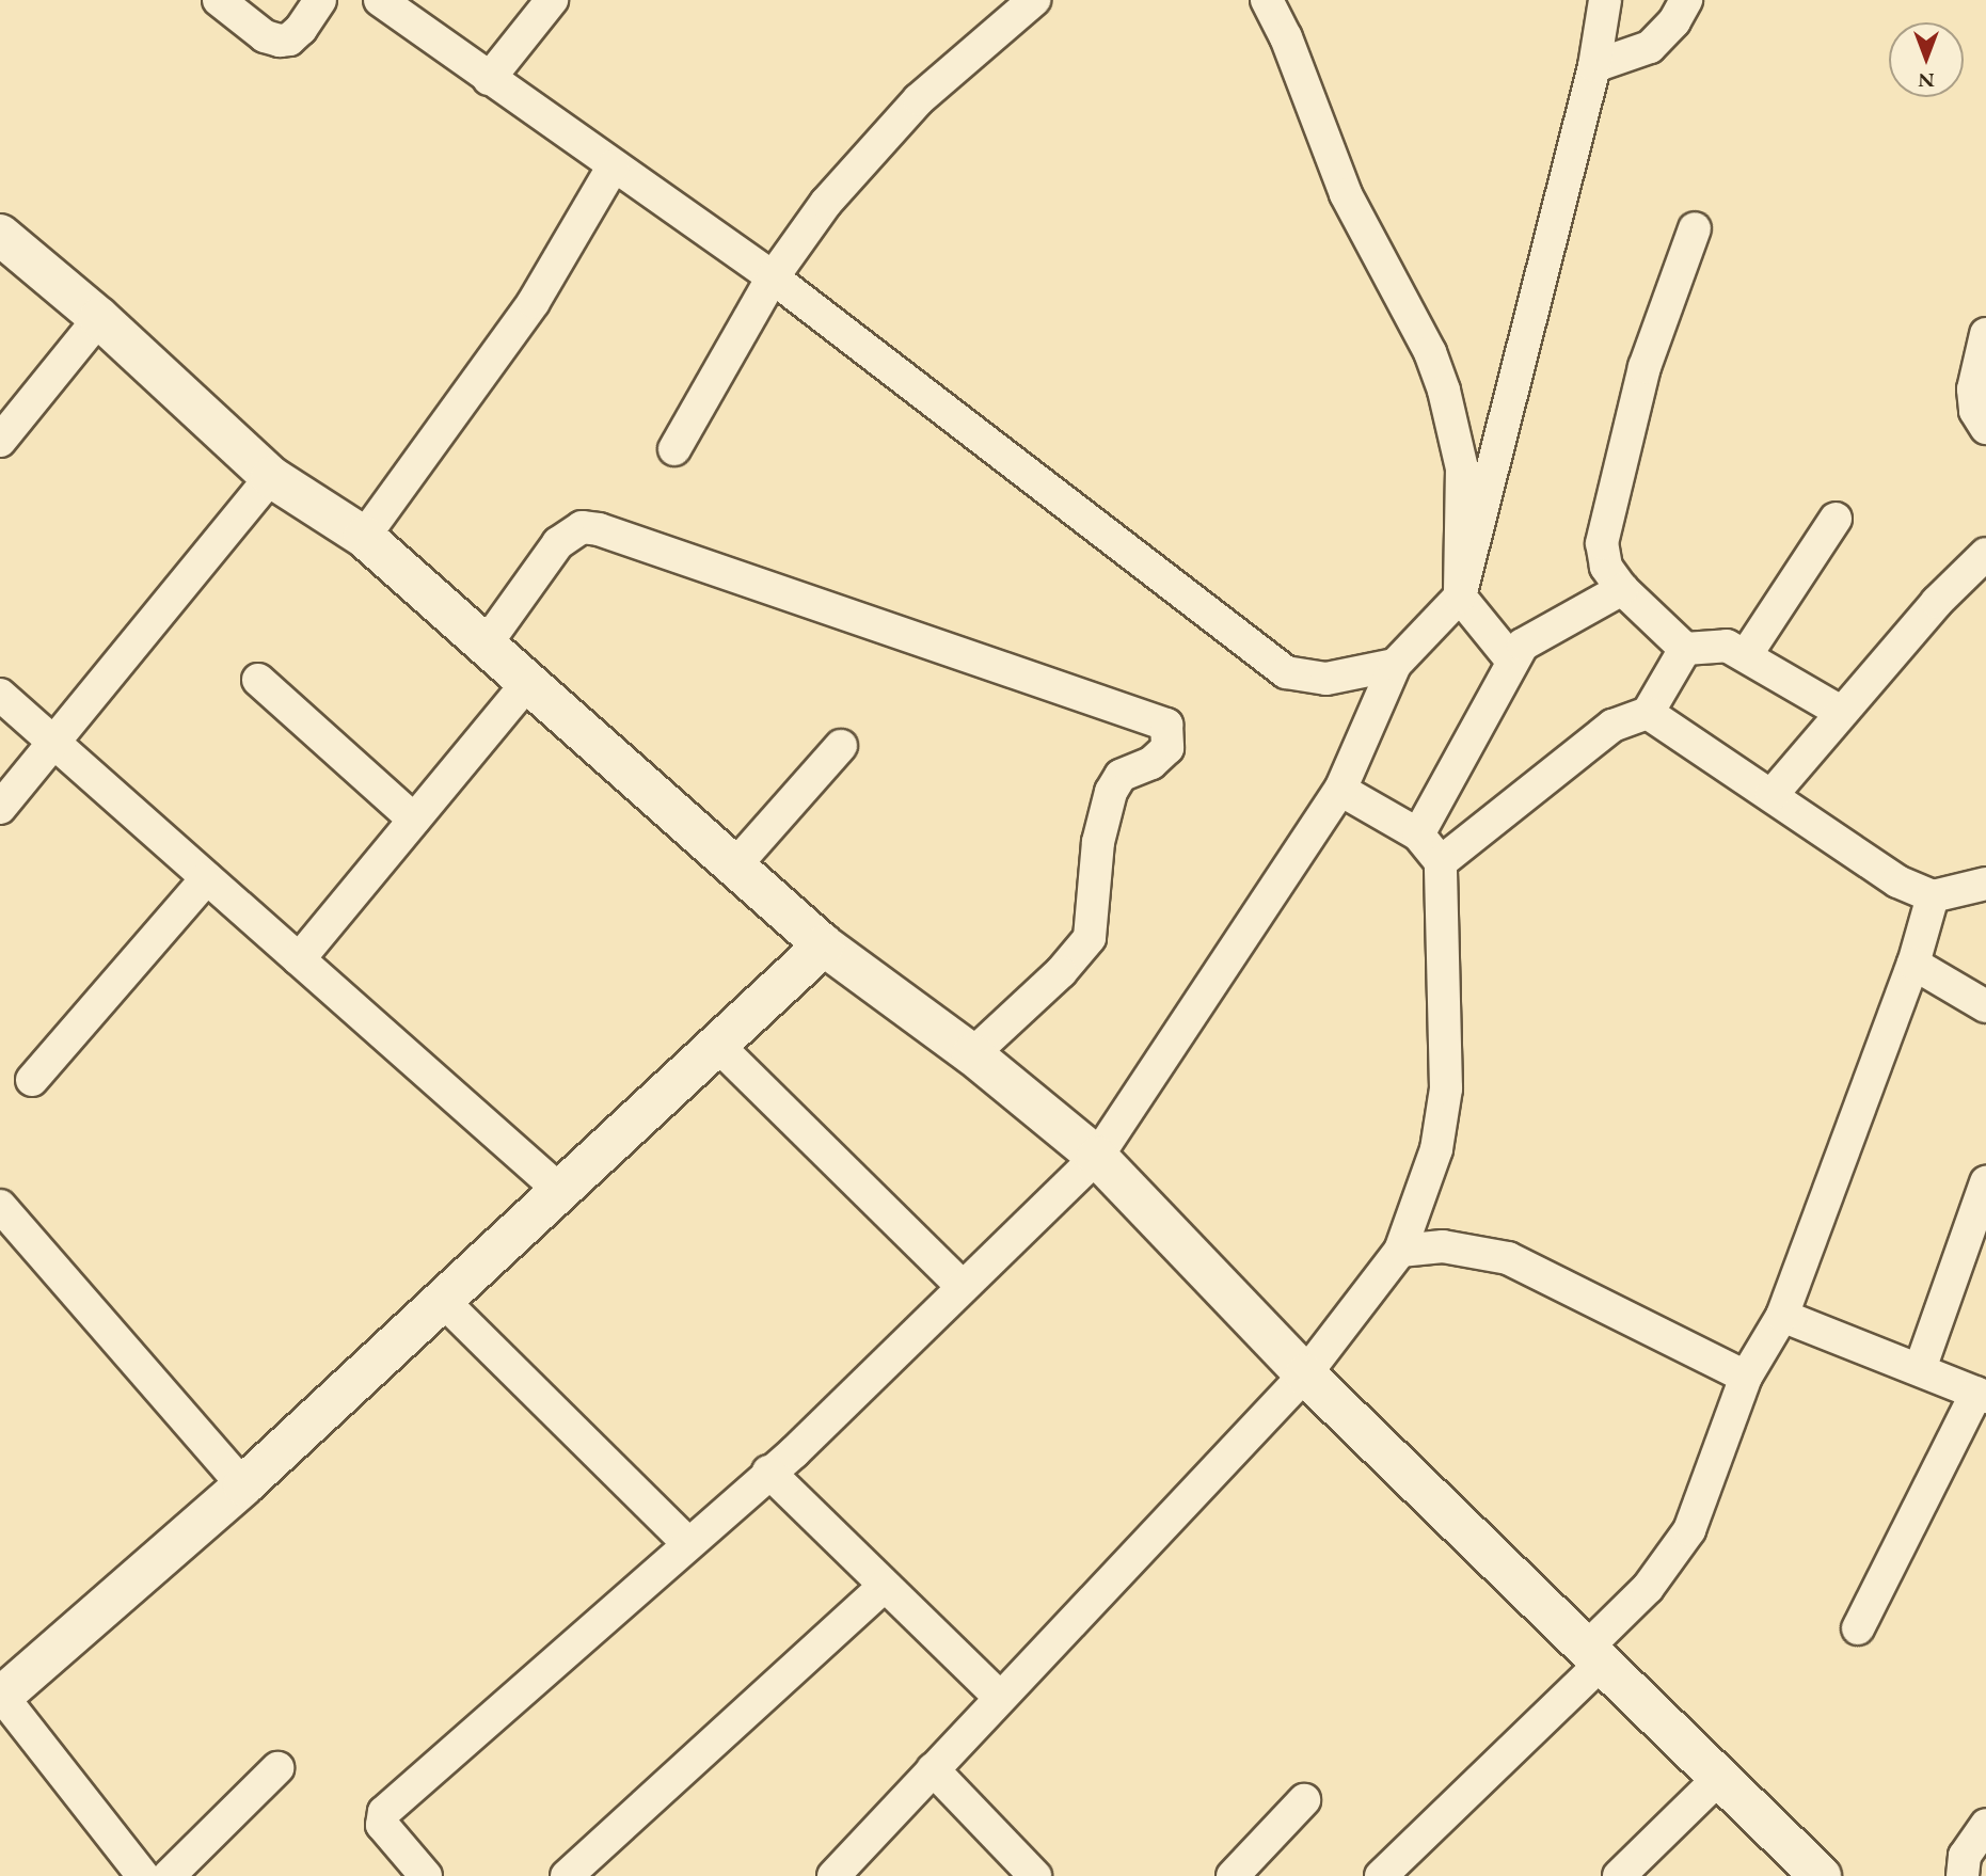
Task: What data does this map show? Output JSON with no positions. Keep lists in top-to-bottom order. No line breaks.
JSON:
{"north":"bottom"}
